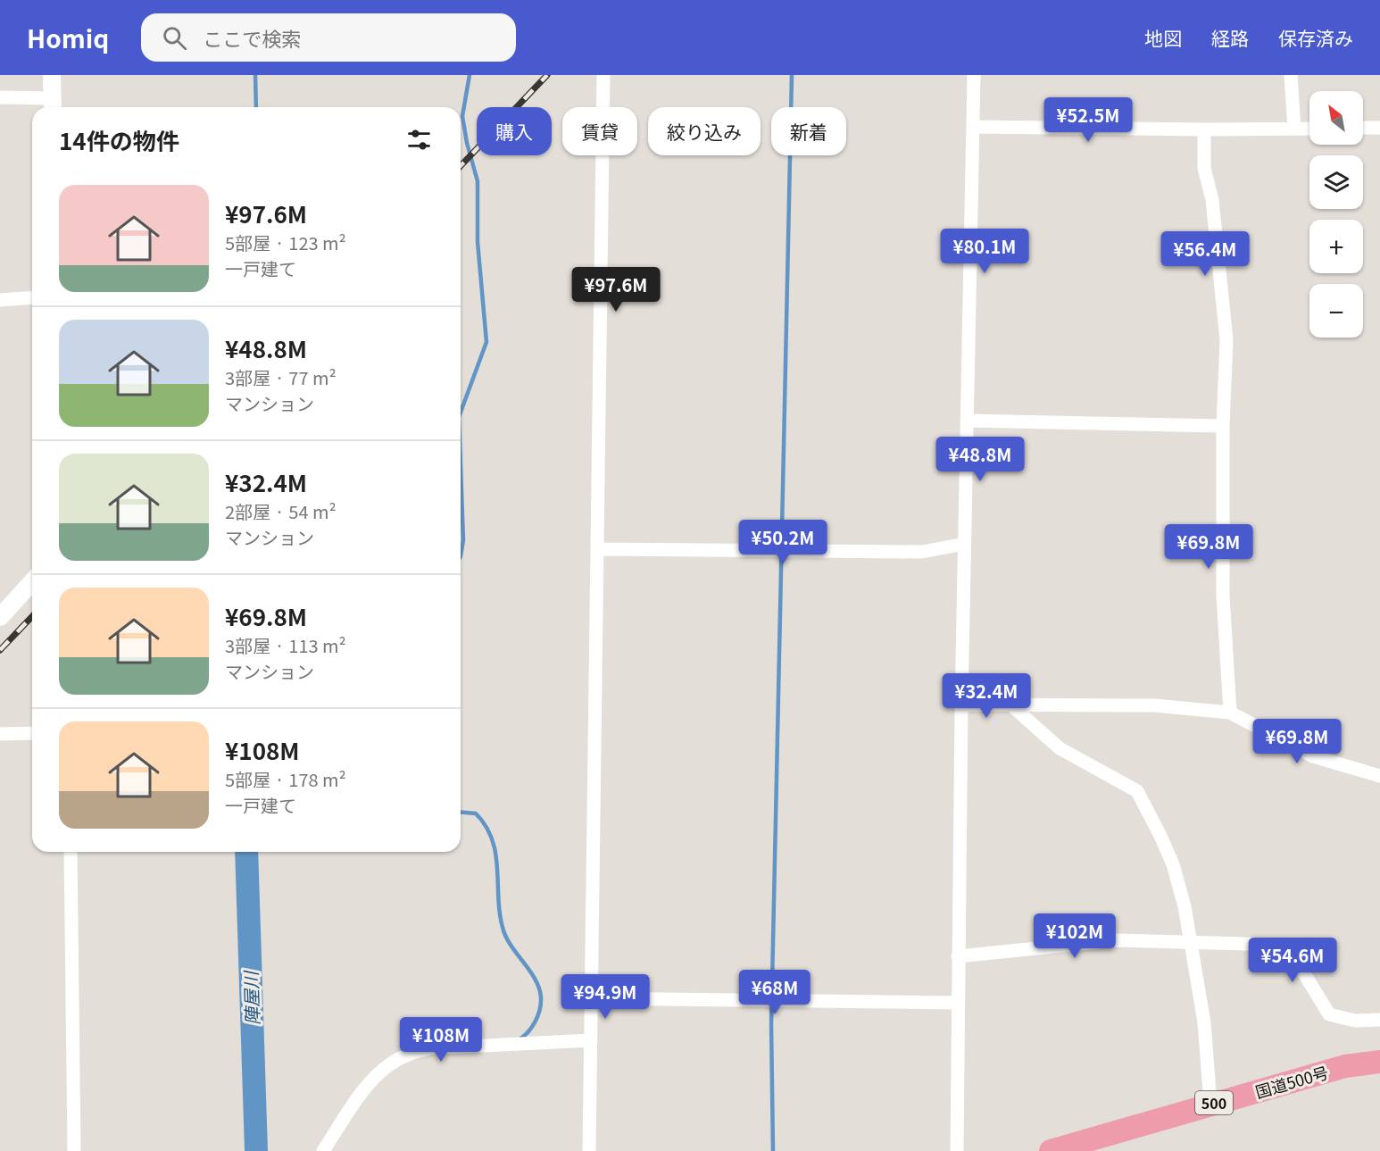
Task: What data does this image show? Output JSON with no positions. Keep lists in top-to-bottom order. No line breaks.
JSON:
{"streets":{"highway":["国道500号","500"]},"water":["陣屋川"],"north":"top left","page":{"header":"Homiq","search":"ここで検索","nav":["地図","経路","保存済み"],"map_buttons":["+","−"],"price":["¥52.5M","¥80.1M","¥56.4M","¥97.6M","¥48.8M","¥50.2M","¥69.8M","¥32.4M","¥69.8M","¥102M","¥54.6M","¥68M","¥94.9M","¥108M"],"chip":["購入","賃貸","絞り込み","新着"],"heading":"14件の物件","list":[{"name":"¥97.6M","note":"5部屋 · 123 m² · 一戸建て"},{"name":"¥48.8M","note":"3部屋 · 77 m² · マンション"},{"name":"¥32.4M","note":"2部屋 · 54 m² · マンション"},{"name":"¥69.8M","note":"3部屋 · 113 m² · マンション"},{"name":"¥108M","note":"5部屋 · 178 m² · 一戸建て"}]}}
